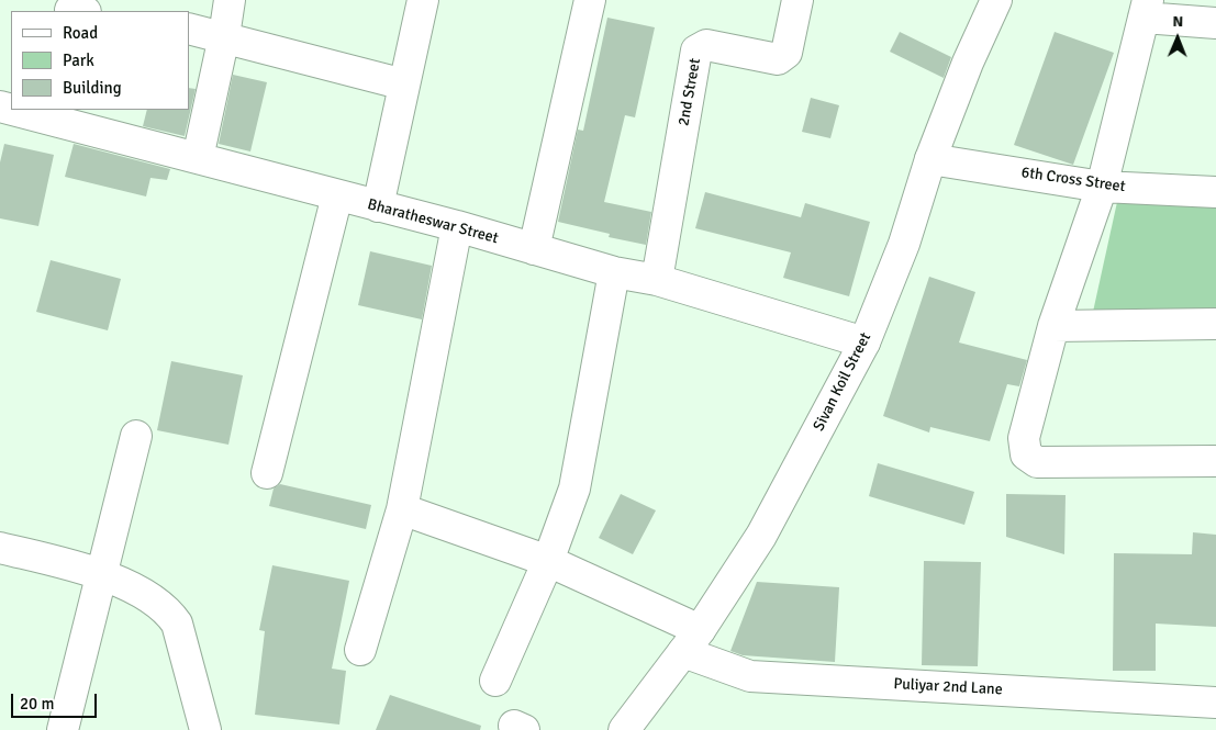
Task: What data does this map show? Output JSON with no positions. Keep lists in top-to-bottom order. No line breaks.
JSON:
{"streets":{"street":["2nd Street","6th Cross Street","Bharatheswar Street","Sivan Koil Street","Puliyar 2nd Lane"]},"crossings":[["2nd Street","Bharatheswar Street"],["6th Cross Street","Sivan Koil Street"],["Bharatheswar Street","Sivan Koil Street"],["Sivan Koil Street","Puliyar 2nd Lane"]],"legend":["Road","Park","Building"],"scale_bar":"20 m","north":"top"}
